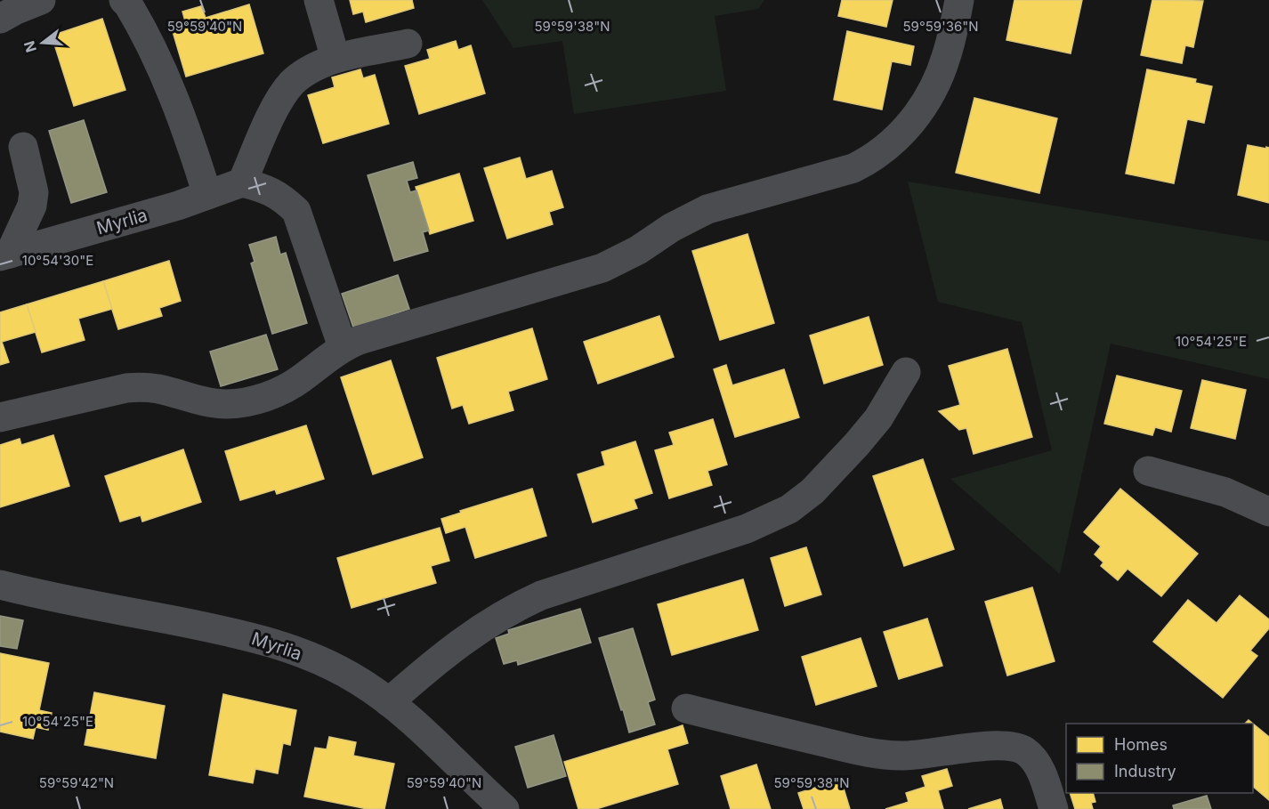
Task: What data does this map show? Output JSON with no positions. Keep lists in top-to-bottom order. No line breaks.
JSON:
{"streets":{"street":["Myrlia"]},"legend":["Homes","Industry"],"north":"left","coordinates":["59°59'40\"N","59°59'38\"N","59°59'36\"N","10°54'30\"E","10°54'25\"E","59°59'42\"N"]}
